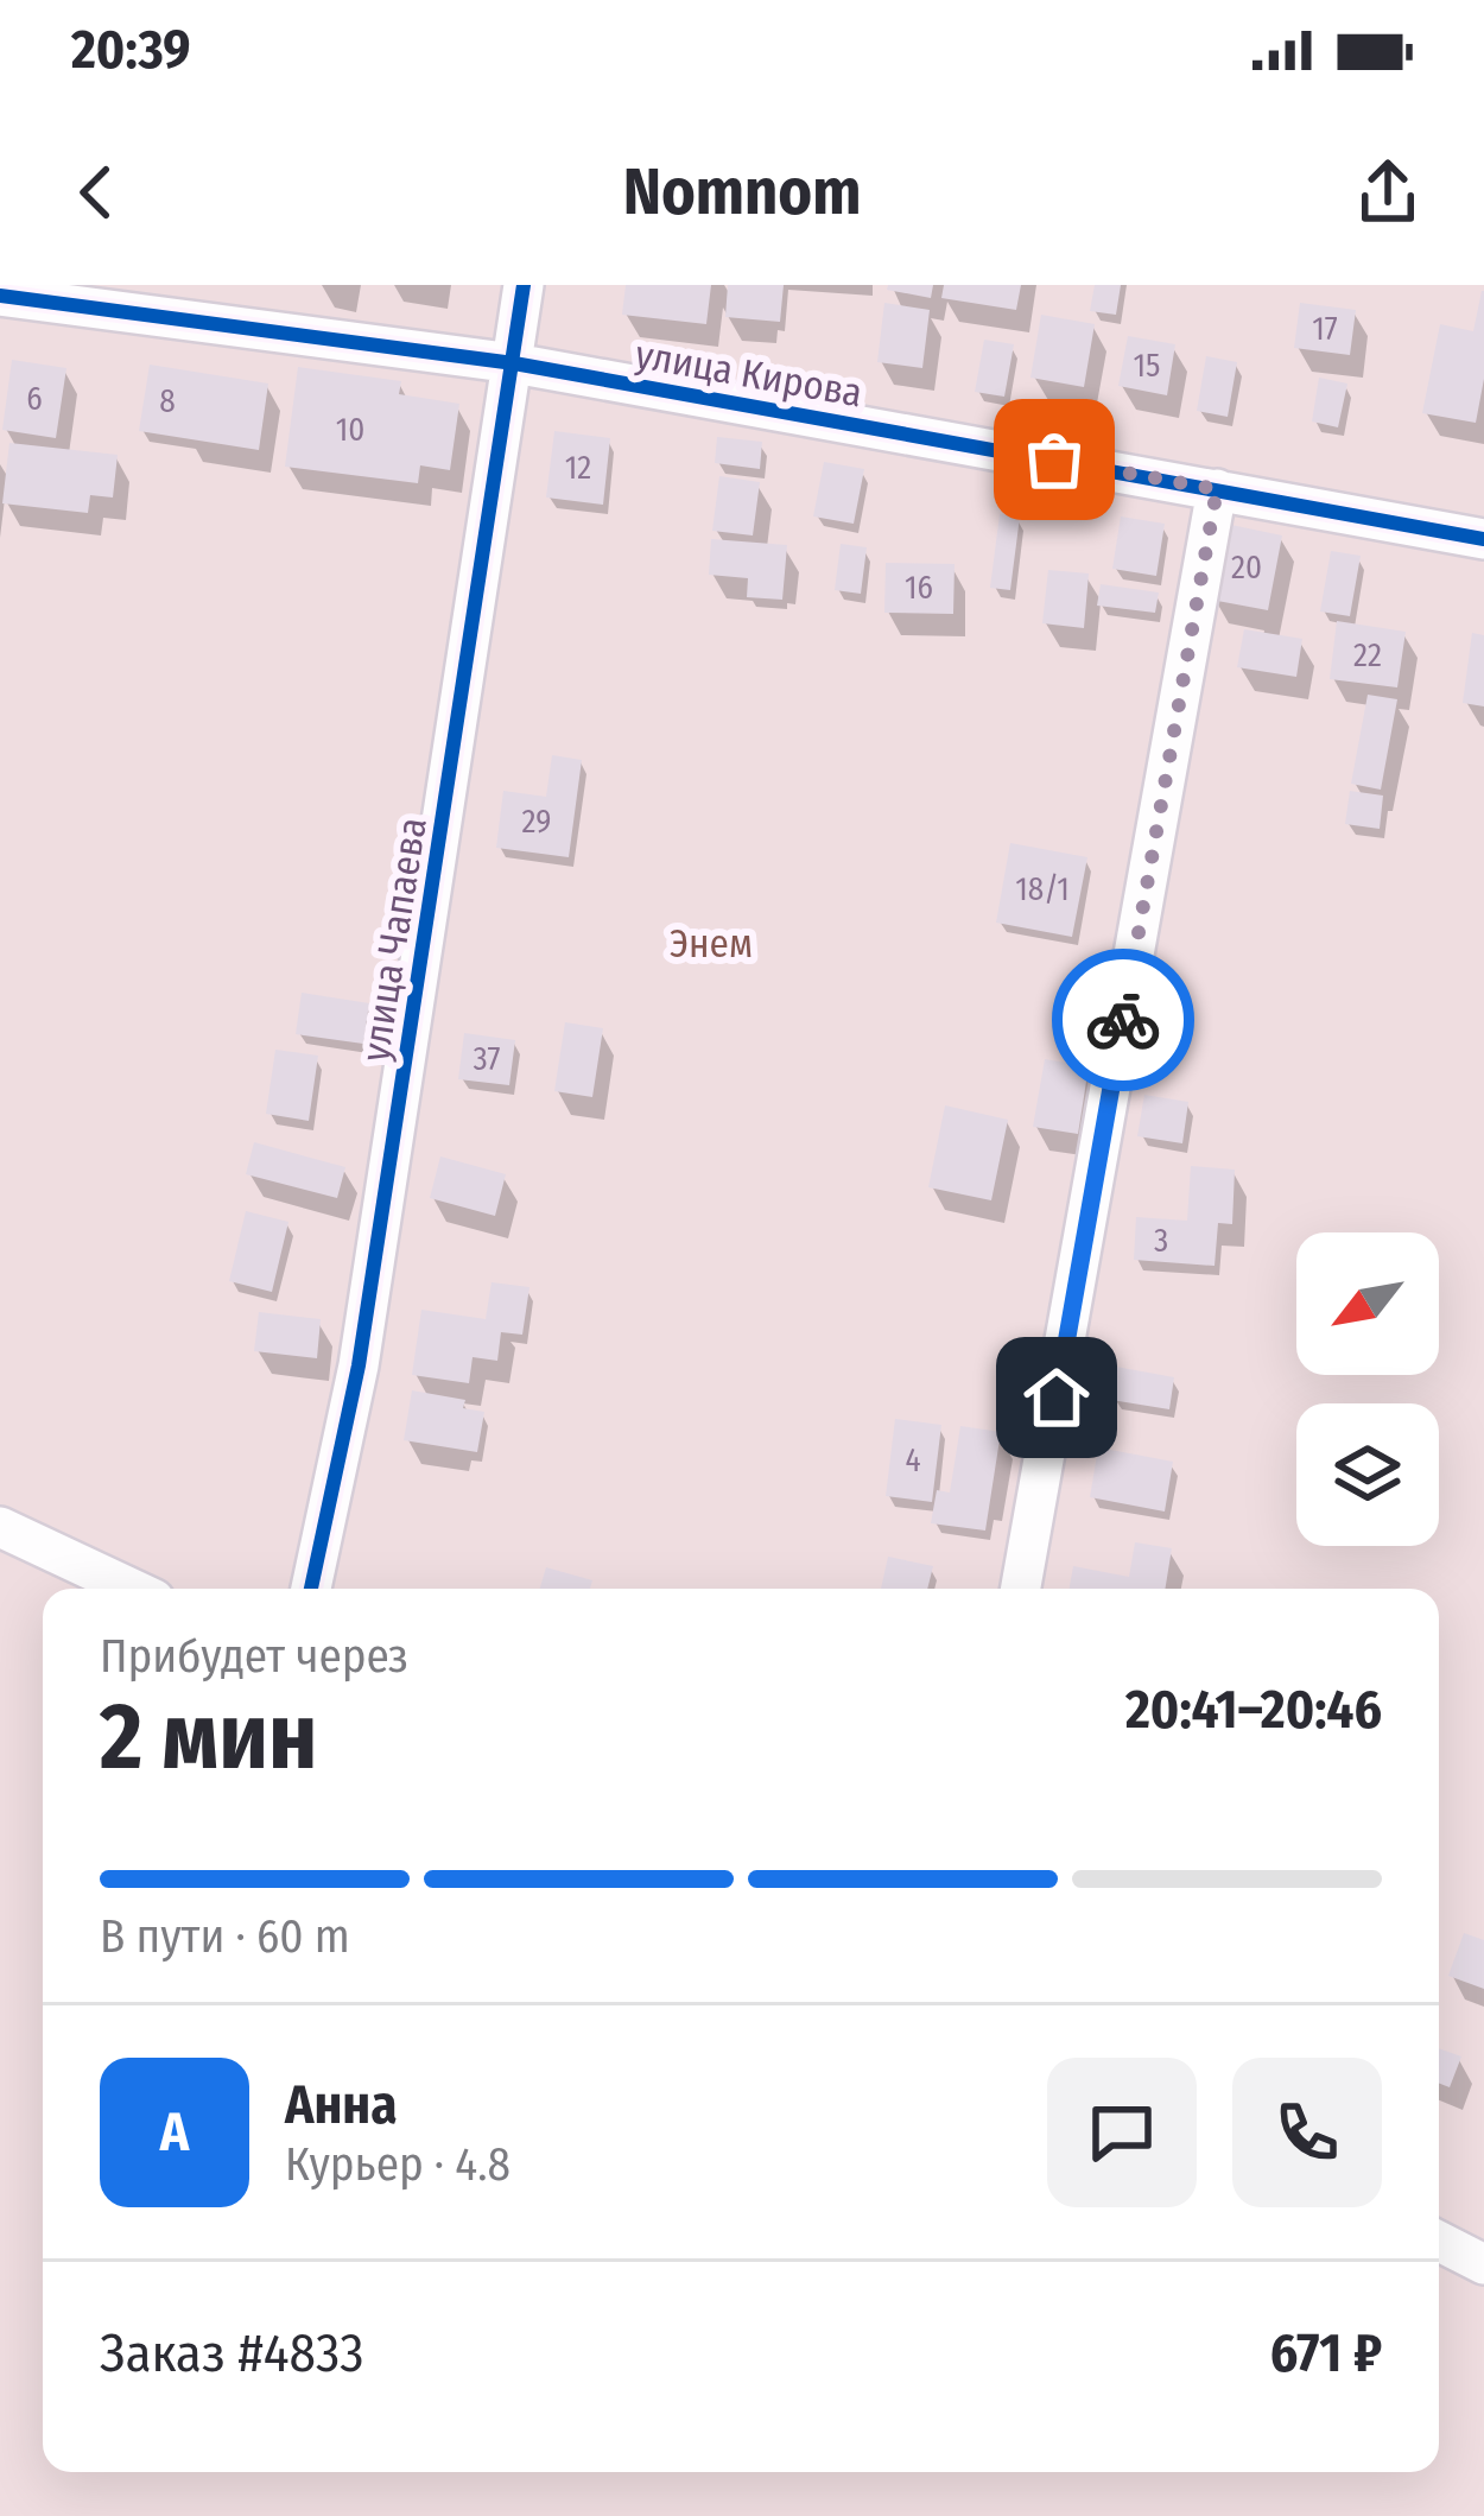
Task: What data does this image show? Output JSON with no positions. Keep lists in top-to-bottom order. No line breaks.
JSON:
{"streets":{"street":["улица Кирова","улица Чапаева"]},"crossings":[["улица Кирова","улица Чапаева"]],"parks":["Энем"],"house_numbers":["17","15","6","8","10","12","20","16","22","29","18/1","37","3","4"],"north":"bottom left","page":{"status":"20:39","header":"Nomnom","heading":["2 мин","Прибудет через","20:41–20:46"],"panel":["Анна","Курьер · 4.8","Заказ #4833","671 ₽"],"bar":"В пути · 60 m","round":"А"}}
